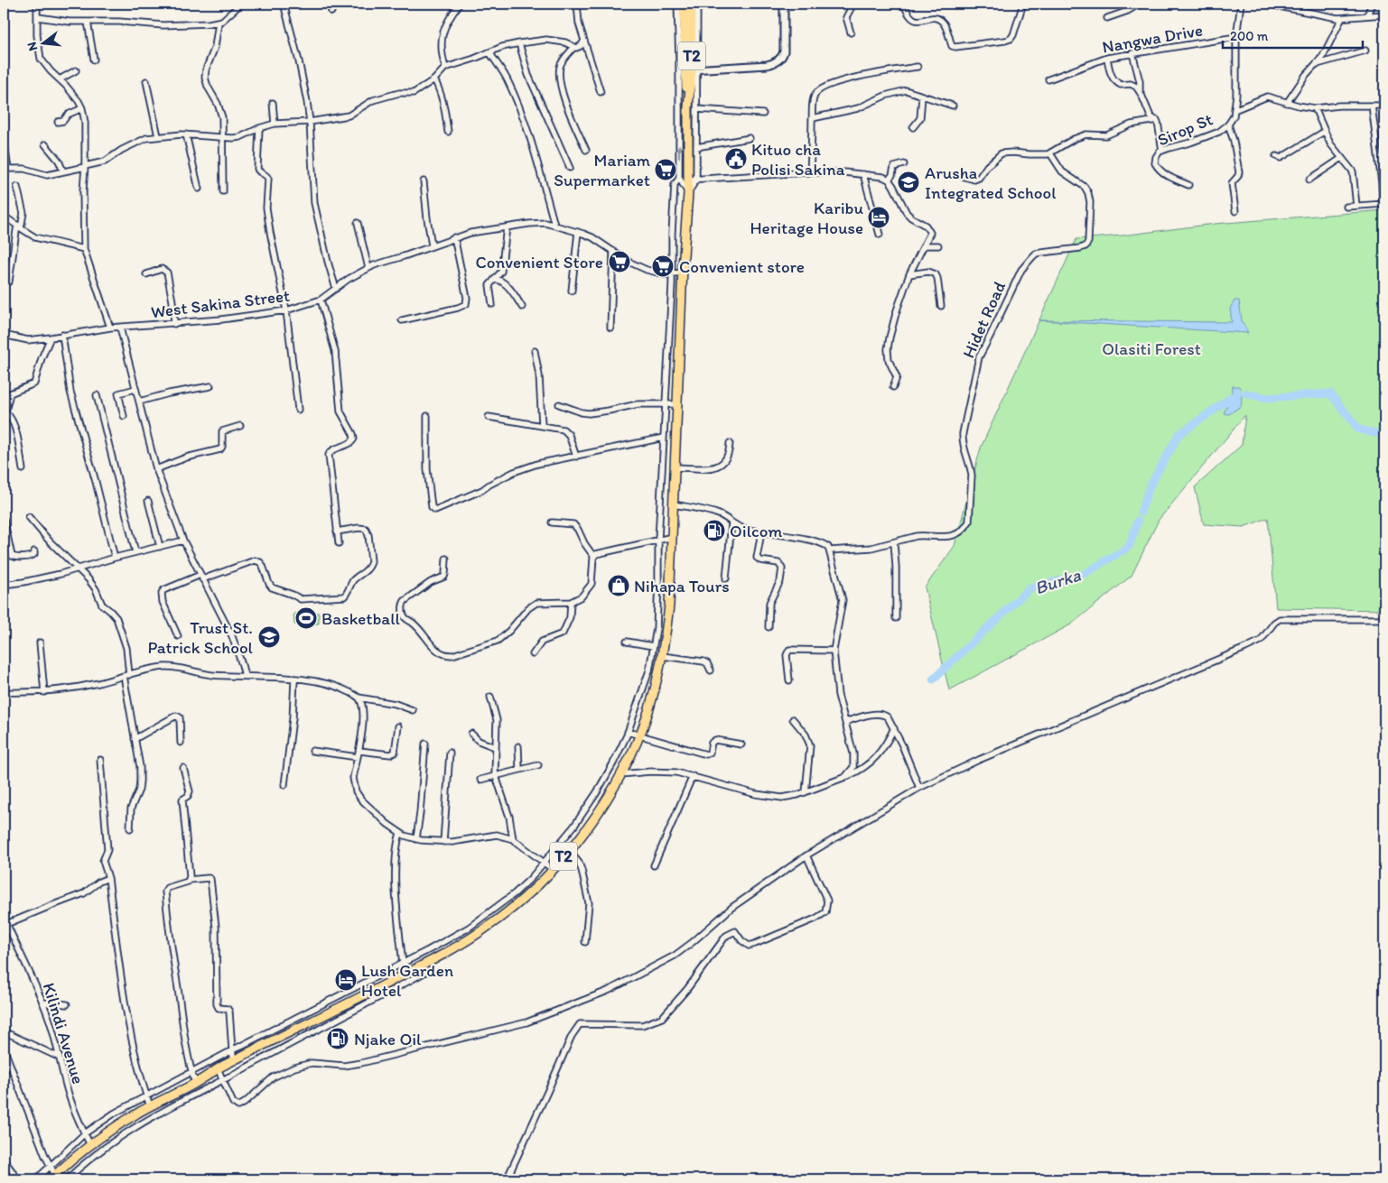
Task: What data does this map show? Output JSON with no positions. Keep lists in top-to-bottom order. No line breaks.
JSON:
{"streets":{"highway":["T2"],"street":["Nangwa Drive","Sirop St","West Sakina Street","Hidet Road","Kilindi Avenue"]},"crossings":[["Nangwa Drive","Sirop St"],["T2","West Sakina Street"],["T2","Kilindi Avenue"]],"water":["Burka"],"parks":["Olasiti Forest"],"places":{"public building":["Kituo cha Polisi Sakina"],"supermarket":["Mariam Supermarket","Convenient Store","Convenient store"],"school or university":["Arusha Integrated School","Trust St. Patrick School"],"hotel":["Karibu Heritage House","Lush Garden Hotel"],"fuel station":["Oilcom","Njake Oil"],"shop":["Nihapa Tours"],"sports":["Basketball"]},"scale_bar":"200 m","north":"left"}
